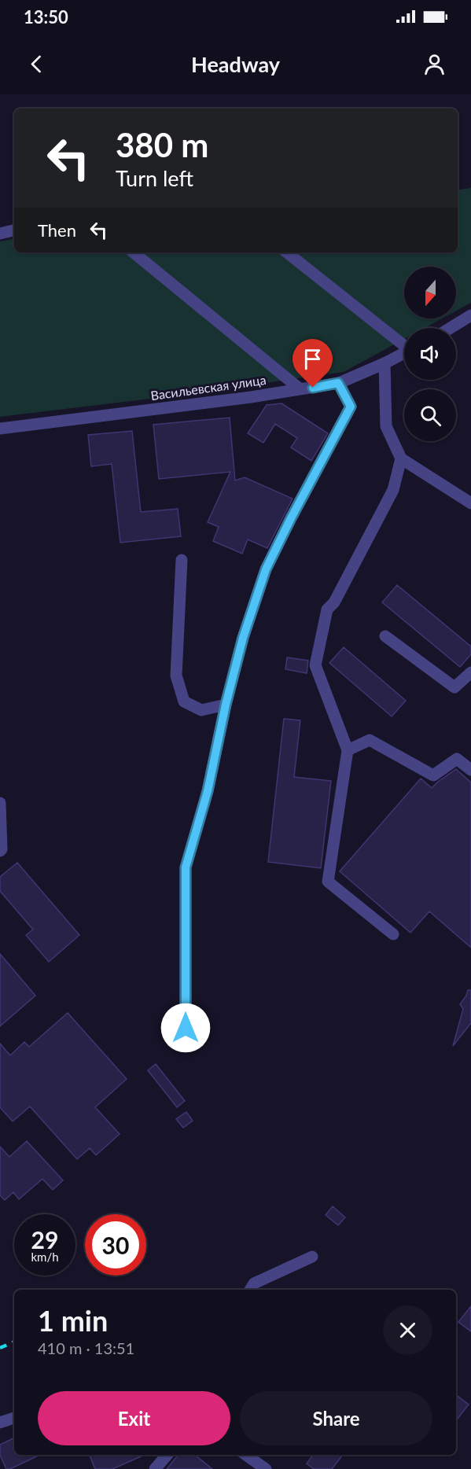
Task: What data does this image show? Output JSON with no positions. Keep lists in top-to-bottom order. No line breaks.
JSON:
{"streets":{"street":["Васильевская улица"]},"north":"bottom","page":{"status":"13:50","header":"Headway","turn":["380 m","Turn left"],"then":"Then","speed":"29 km/h","limit":"30","heading":["1 min","410 m · 13:51"],"buttons":["Exit","Share"]}}
